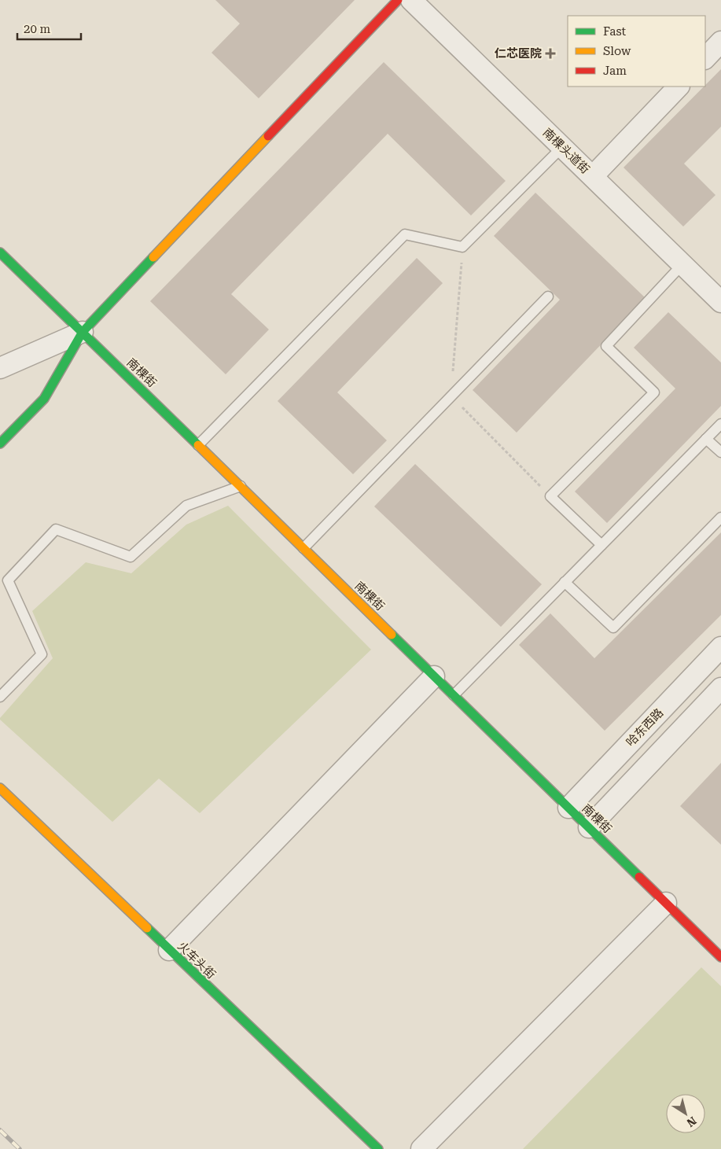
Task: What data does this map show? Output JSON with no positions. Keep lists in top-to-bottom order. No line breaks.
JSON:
{"streets":{"street":["南棵头道街","南棵街","哈东西路","火车头街"]},"crossings":[["南棵街","哈东西路"]],"places":{"health":["仁芯医院"]},"legend":["Fast","Slow","Jam"],"scale_bar":"20 m","north":"bottom right"}
